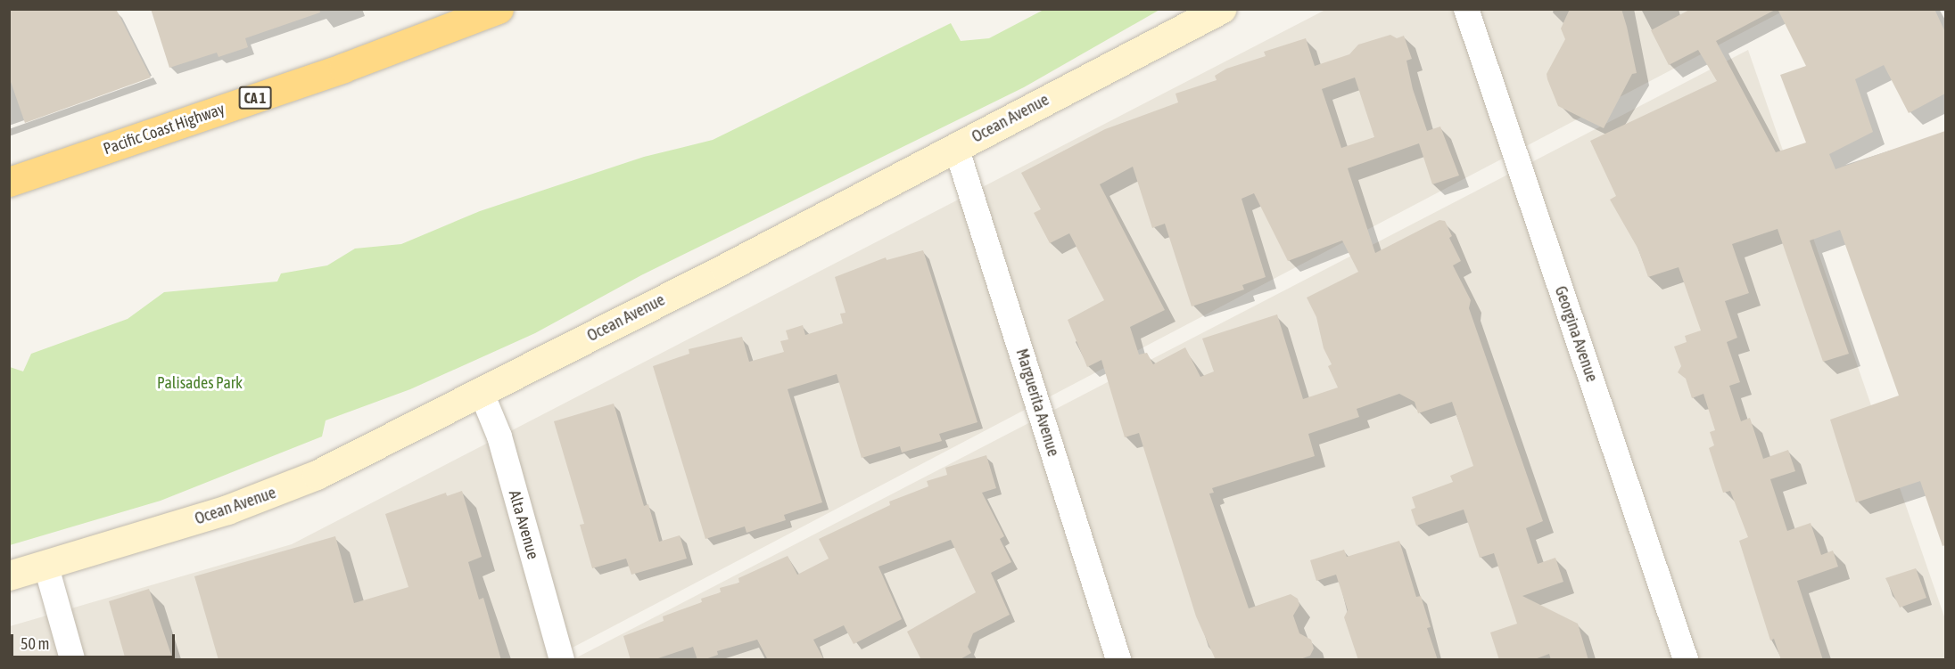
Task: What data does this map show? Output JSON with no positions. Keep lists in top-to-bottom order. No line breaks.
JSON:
{"streets":{"highway":["CA 1","Pacific Coast Highway"],"main road":["Ocean Avenue"],"street":["Georgina Avenue","Marguerita Avenue","Alta Avenue"]},"crossings":[["Ocean Avenue","Marguerita Avenue"],["Ocean Avenue","Alta Avenue"]],"parks":["Palisades Park"],"scale_bar":"50 m"}
